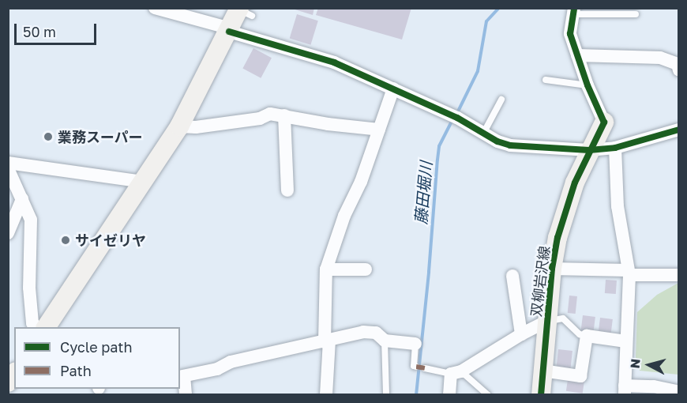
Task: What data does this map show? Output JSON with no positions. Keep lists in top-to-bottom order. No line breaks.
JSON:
{"streets":{"street":["双柳岩沢線"]},"water":["藤田堀川"],"places":["業務スーパー","サイゼリヤ"],"legend":["Cycle path","Path"],"scale_bar":"50 m","north":"left"}
